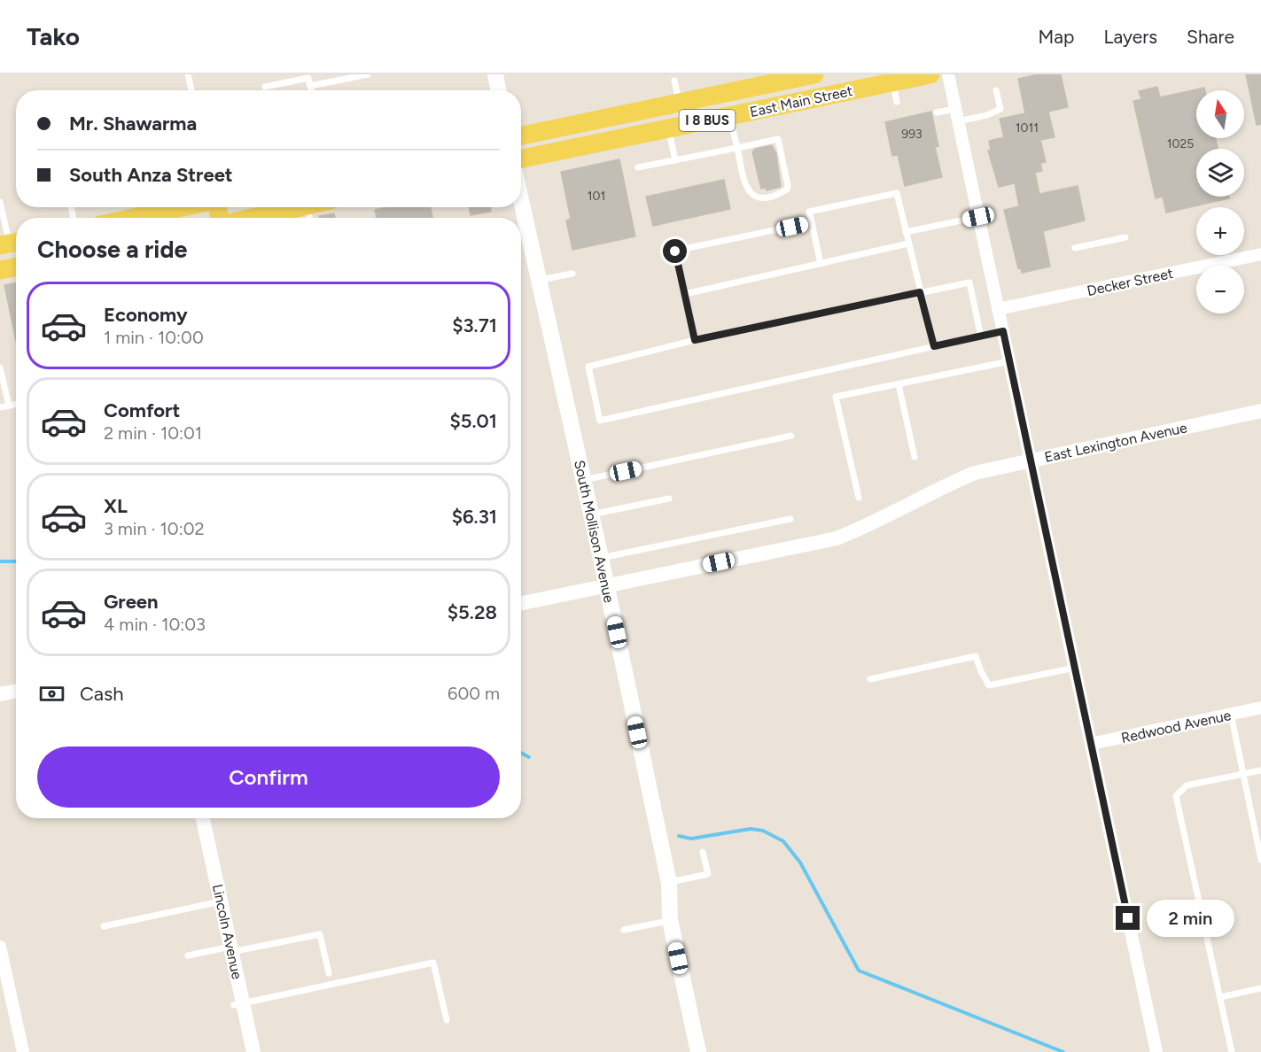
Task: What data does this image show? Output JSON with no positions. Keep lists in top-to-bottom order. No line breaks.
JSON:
{"streets":{"main road":["East Main Street","I 8 BUS","South Mollison Avenue"],"street":["Decker Street","East Lexington Avenue","Redwood Avenue","Lincoln Avenue"]},"crossings":[["East Lexington Avenue","South Mollison Avenue"]],"house_numbers":["1011","993","1025","101"],"north":"top","page":{"header":"Tako","nav":["Map","Layers","Share"],"map_buttons":["+","−"],"banner":["Mr. Shawarma","South Anza Street"],"heading":"Choose a ride","list":[{"name":"Economy","note":"1 min · 10:00","value":"$3.71"},{"name":"Comfort","note":"2 min · 10:01","value":"$5.01"},{"name":"XL","note":"3 min · 10:02","value":"$6.31"},{"name":"Green","note":"4 min · 10:03","value":"$5.28"}],"pay":["Cash","600 m"],"buttons":"Confirm","bubble":"2 min"}}
